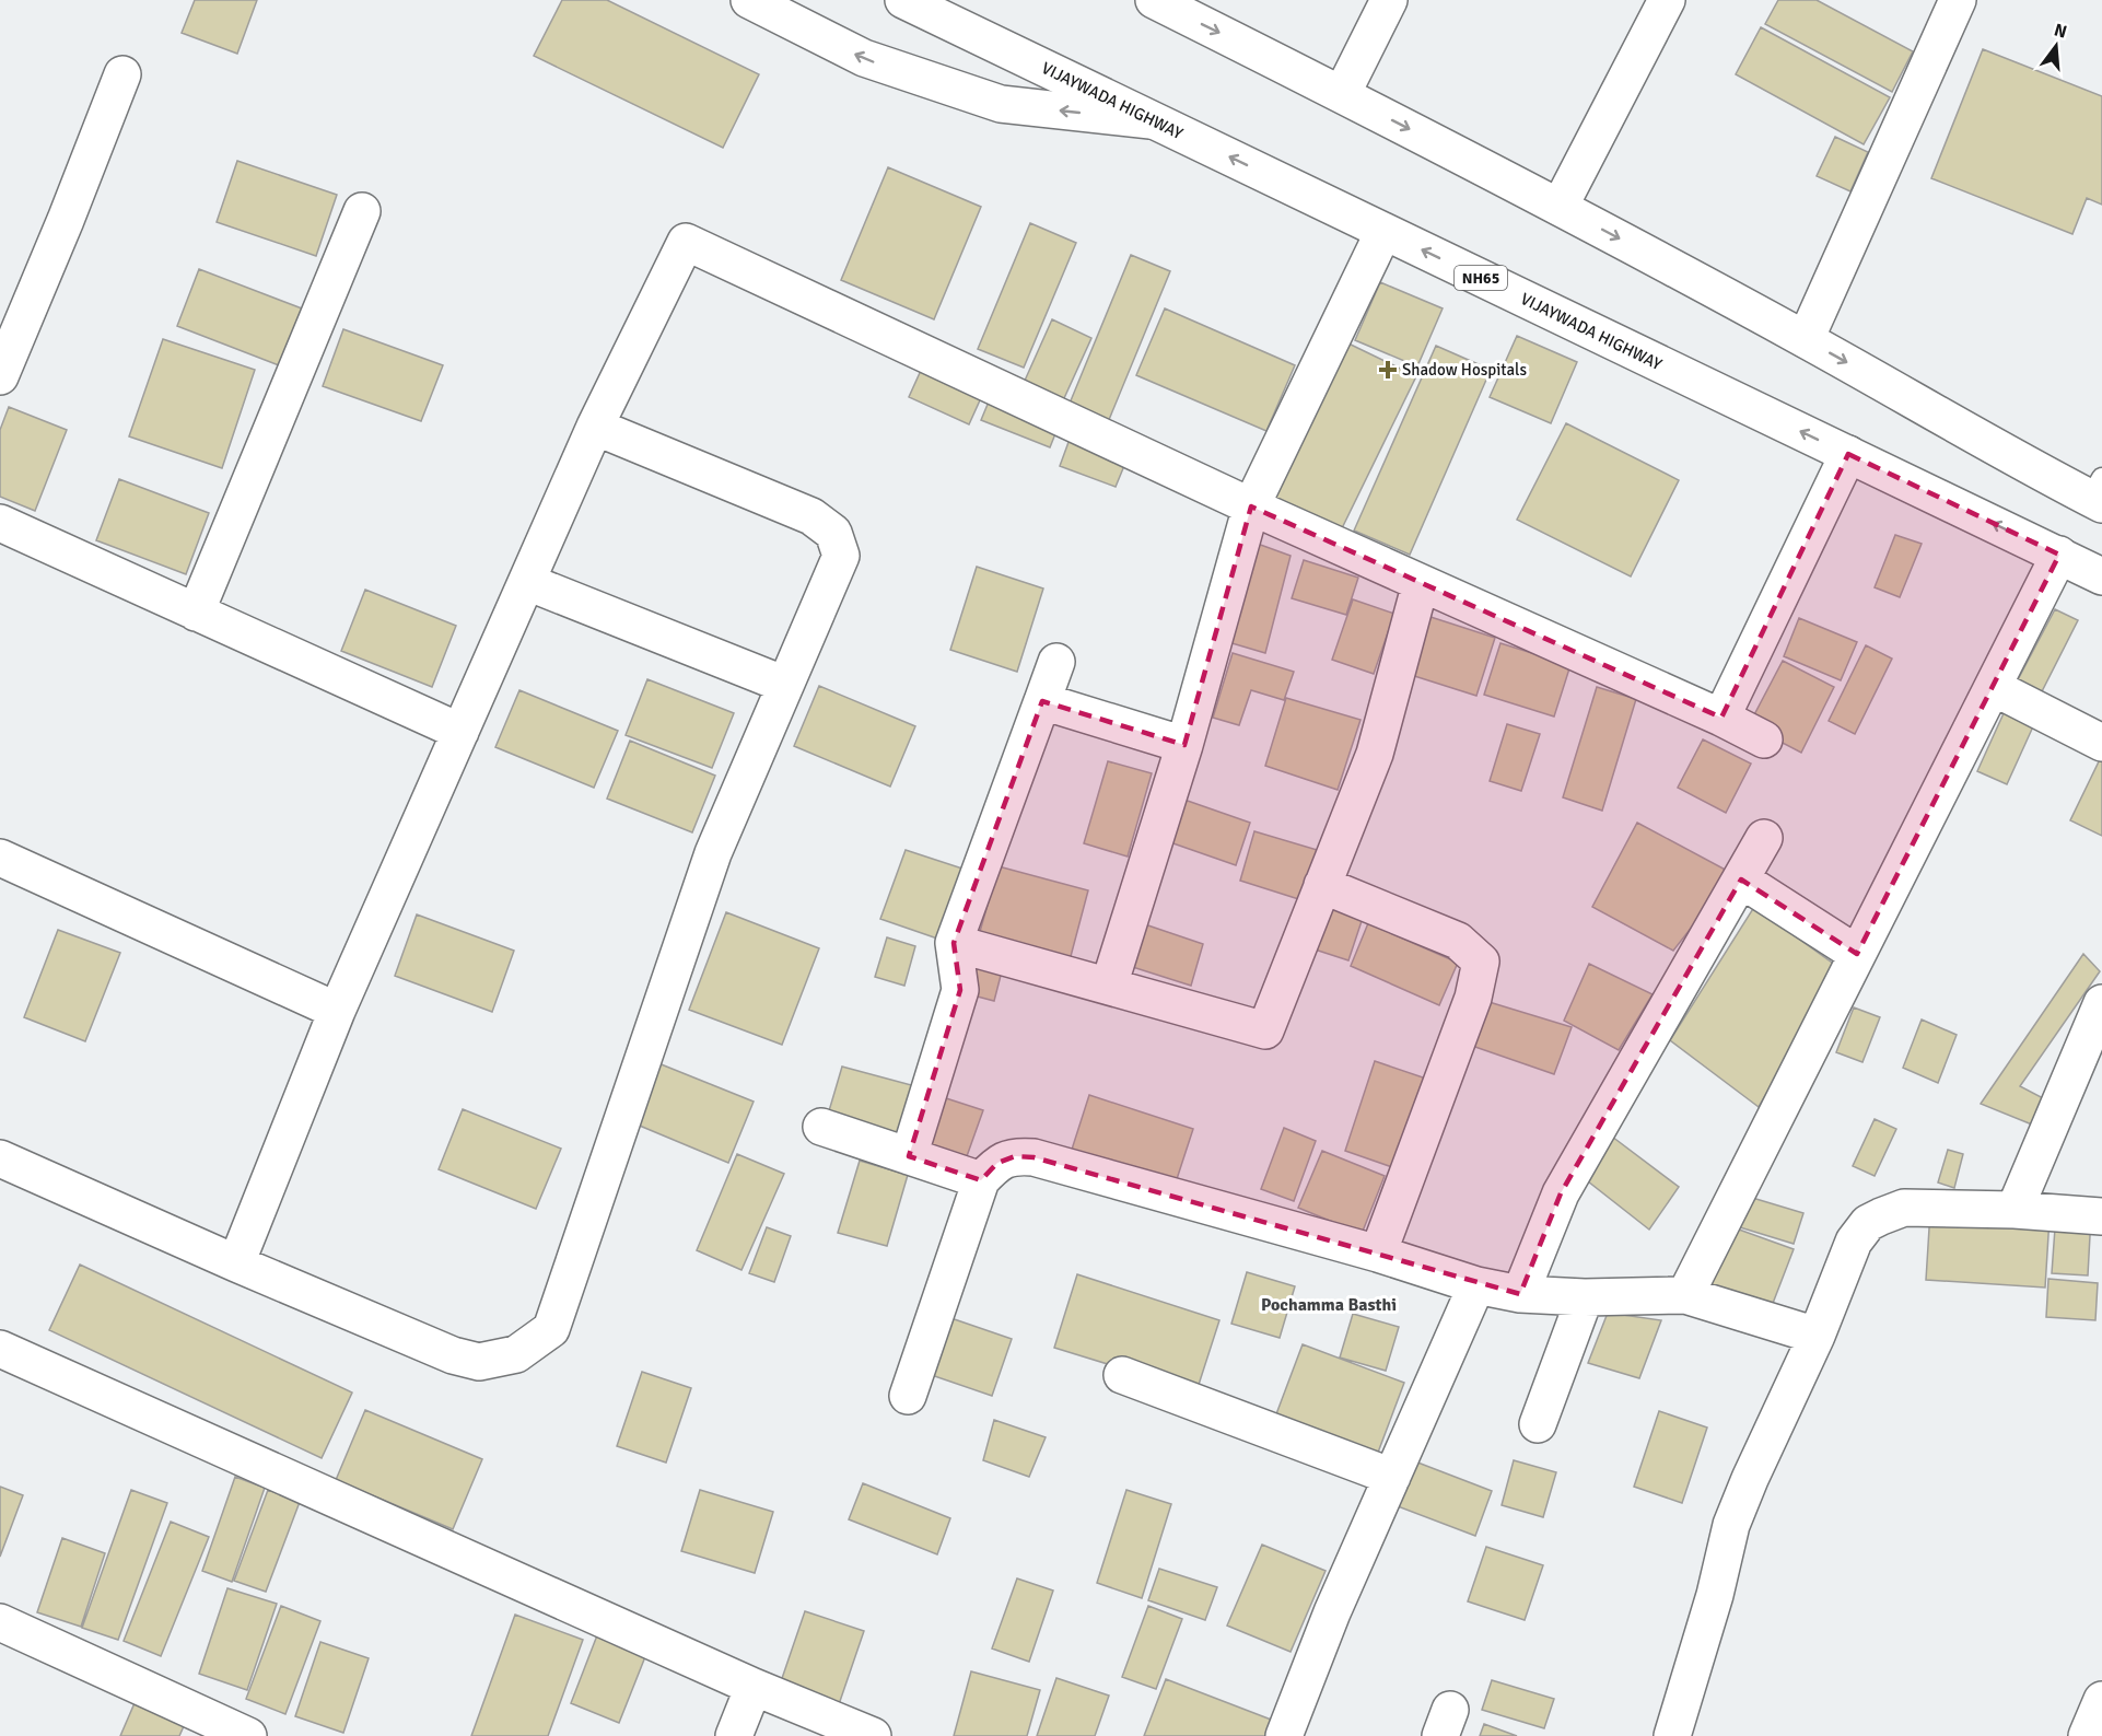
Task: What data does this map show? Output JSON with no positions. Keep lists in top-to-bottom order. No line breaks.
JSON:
{"streets":{"main road":["VIJAYWADA HIGHWAY","NH65"]},"districts":["Pochamma Basthi"],"places":{"health":["Shadow Hospitals"]},"north":"top"}
